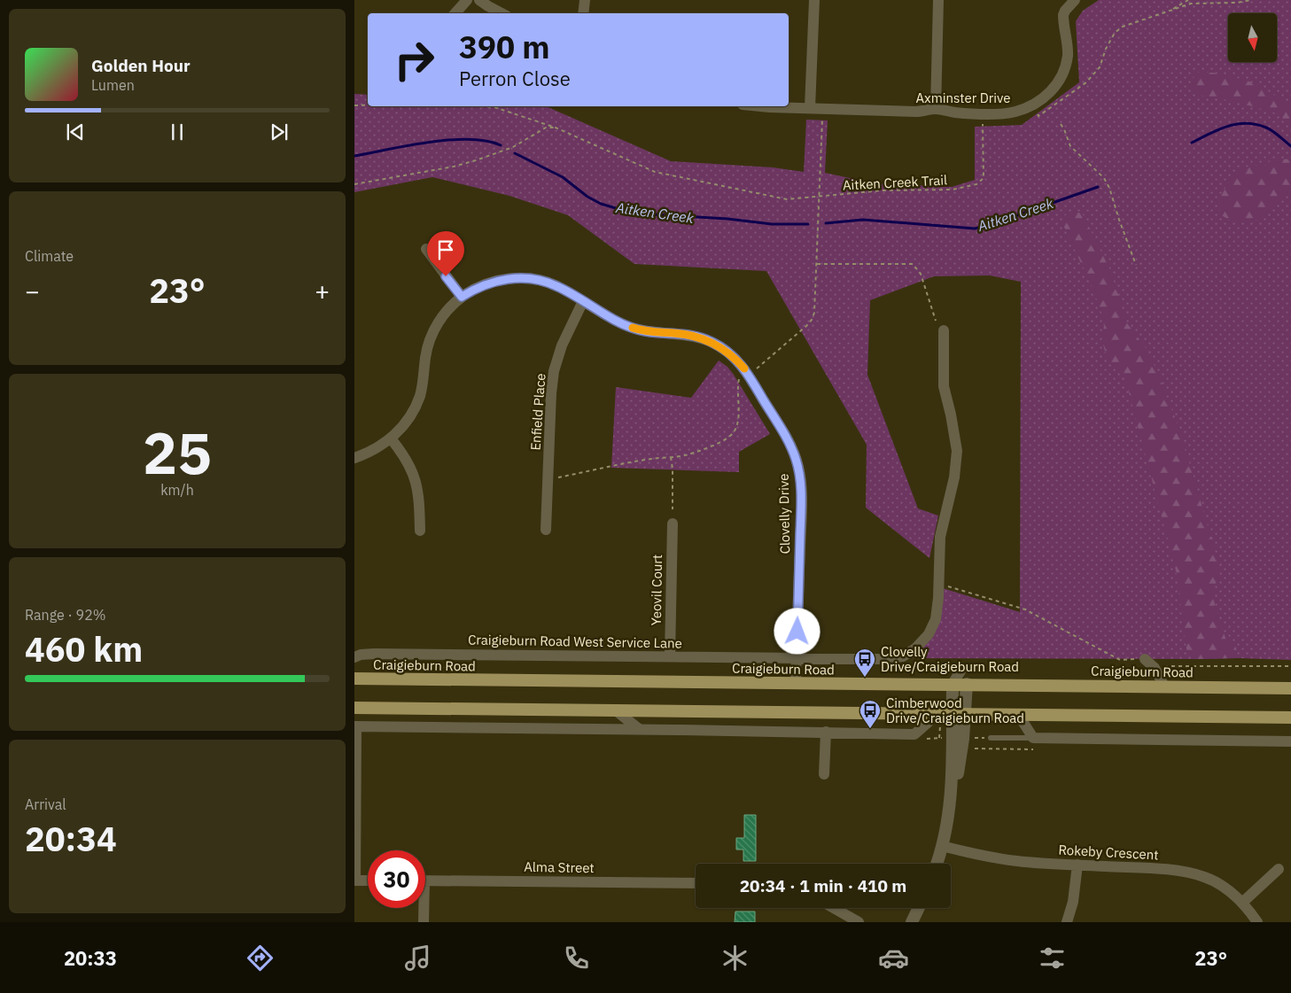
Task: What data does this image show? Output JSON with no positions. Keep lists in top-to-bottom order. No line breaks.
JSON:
{"streets":{"main road":["Craigieburn Road"],"street":["Axminster Drive","Enfield Place","Clovelly Drive","Yeovil Court","Craigieburn Road West Service Lane","Rokeby Crescent","Alma Street"],"path":["Aitken Creek Trail"]},"crossings":[["Enfield Place","Clovelly Drive"],["Clovelly Drive","Craigieburn Road West Service Lane"],["Clovelly Drive","Craigieburn Road"],["Yeovil Court","Craigieburn Road West Service Lane"]],"water":["Aitken Creek"],"places":{"bus stop":["Clovelly Drive/Craigieburn Road","Cimberwood Drive/Craigieburn Road"]},"north":"bottom","page":{"turn":["390 m","Perron Close"],"song":["Golden Hour","Lumen"],"tile":["Climate",["25","km/h"],["Range · 92%","460 km"],["Arrival","20:34"]],"heat":["−","23°","+"],"limit":"30","trip":"20:34 · 1 min · 410 m","tabs":["20:33","23°"]}}
